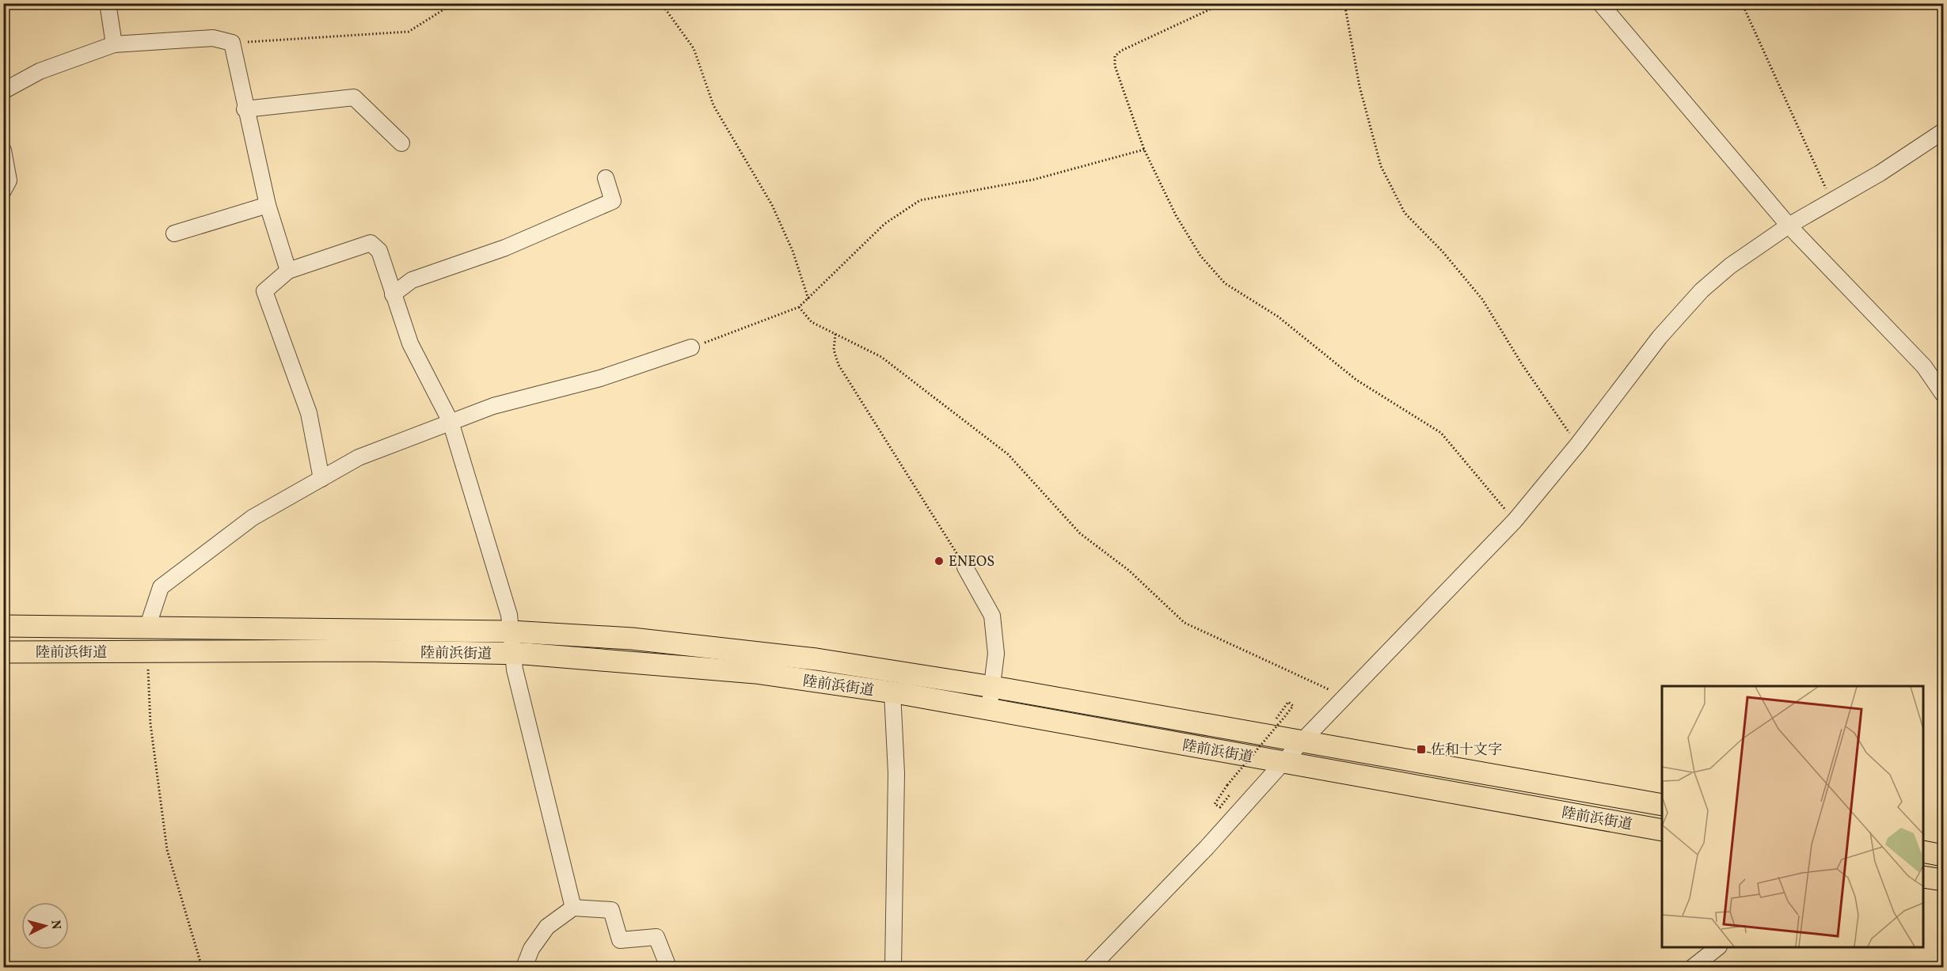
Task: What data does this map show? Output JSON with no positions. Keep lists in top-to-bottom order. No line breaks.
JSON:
{"streets":{"highway":["陸前浜街道"]},"places":{"other":["ENEOS"],"transit":["佐和十文字"]},"north":"right"}
